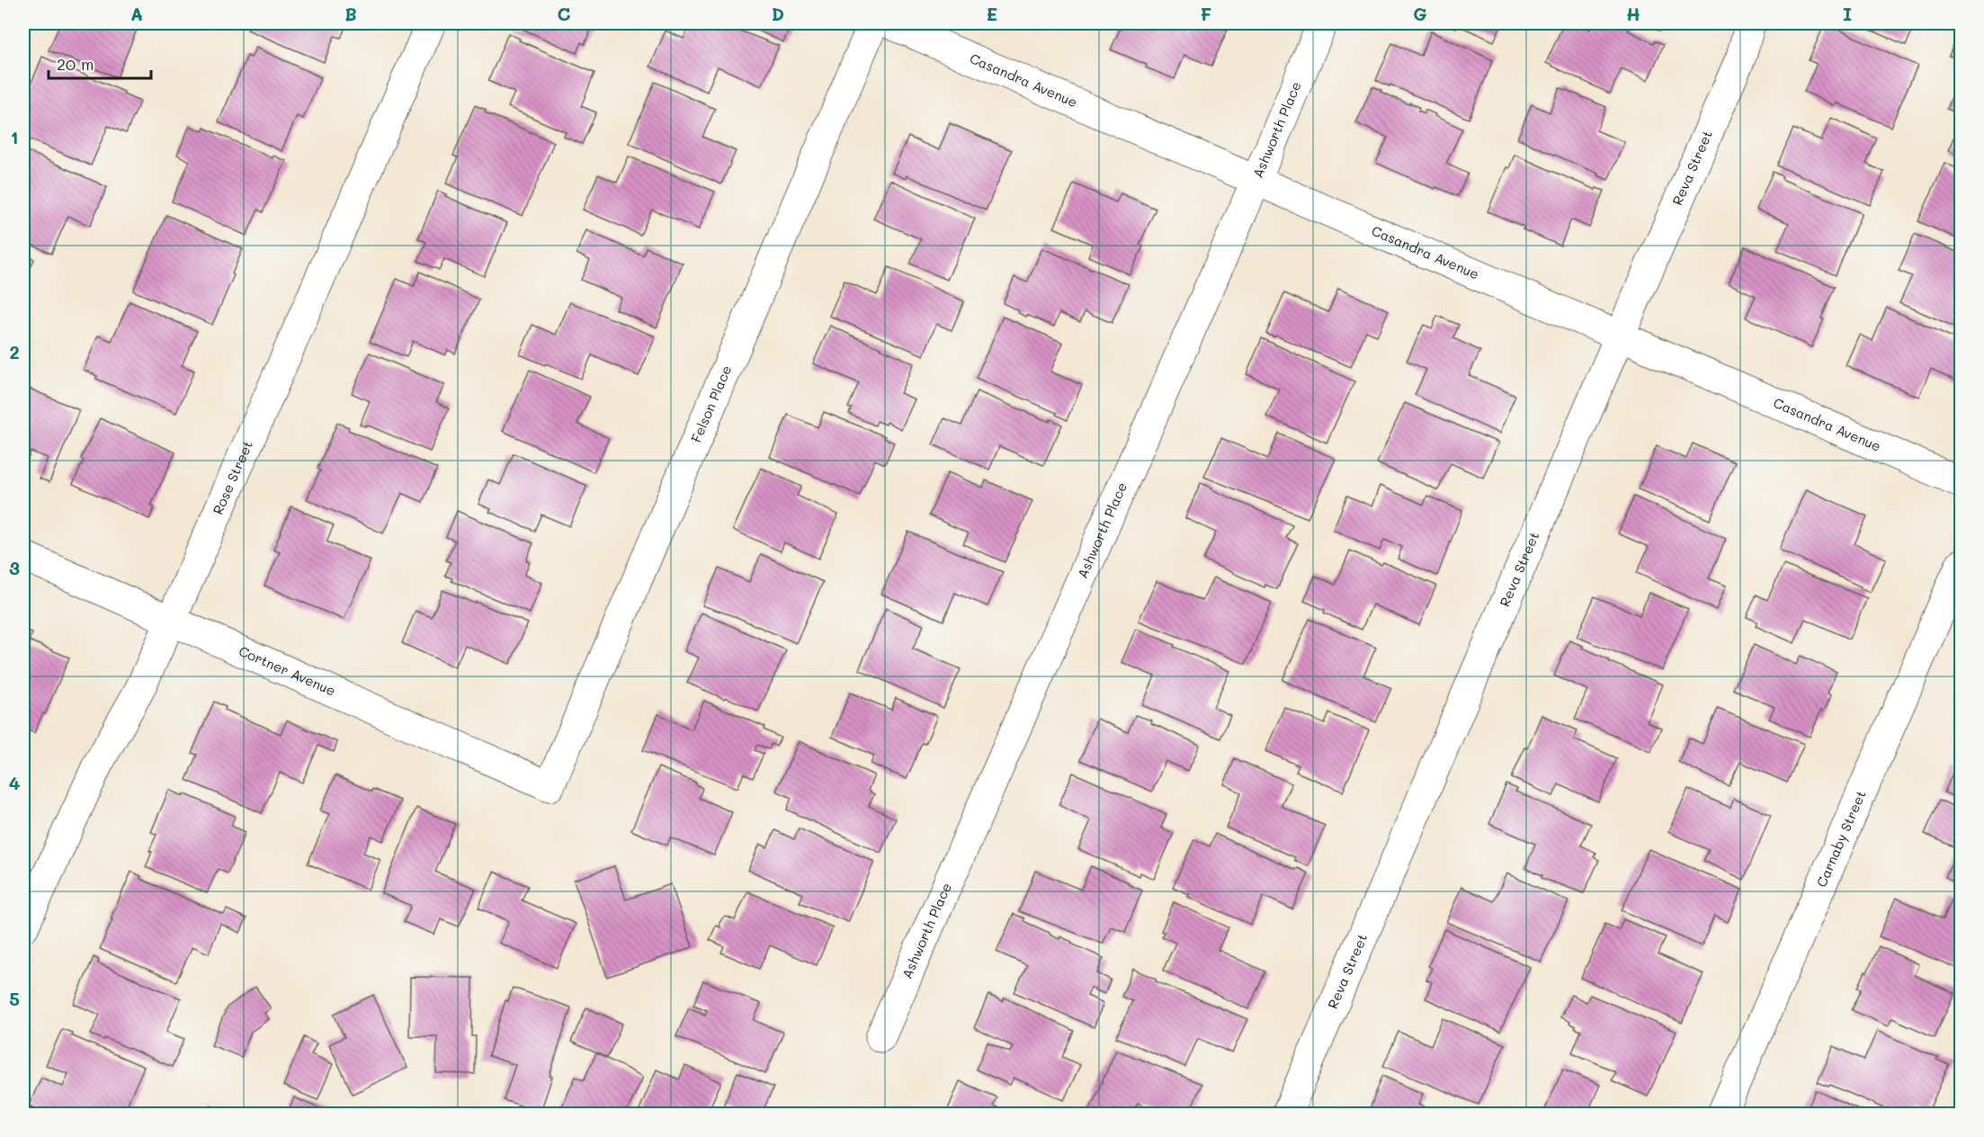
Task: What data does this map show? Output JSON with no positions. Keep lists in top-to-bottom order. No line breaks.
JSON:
{"streets":{"street":["Casandra Avenue","Ashworth Place","Reva Street","Felson Place","Rose Street","Cortner Avenue","Carnaby Street"]},"crossings":[["Casandra Avenue","Ashworth Place"],["Casandra Avenue","Reva Street"],["Felson Place","Cortner Avenue"],["Rose Street","Cortner Avenue"]],"scale_bar":"20 m","grid":{"columns":["A","B","C","D","E","F","G","H","I"],"rows":["1","2","3","4","5"]}}
